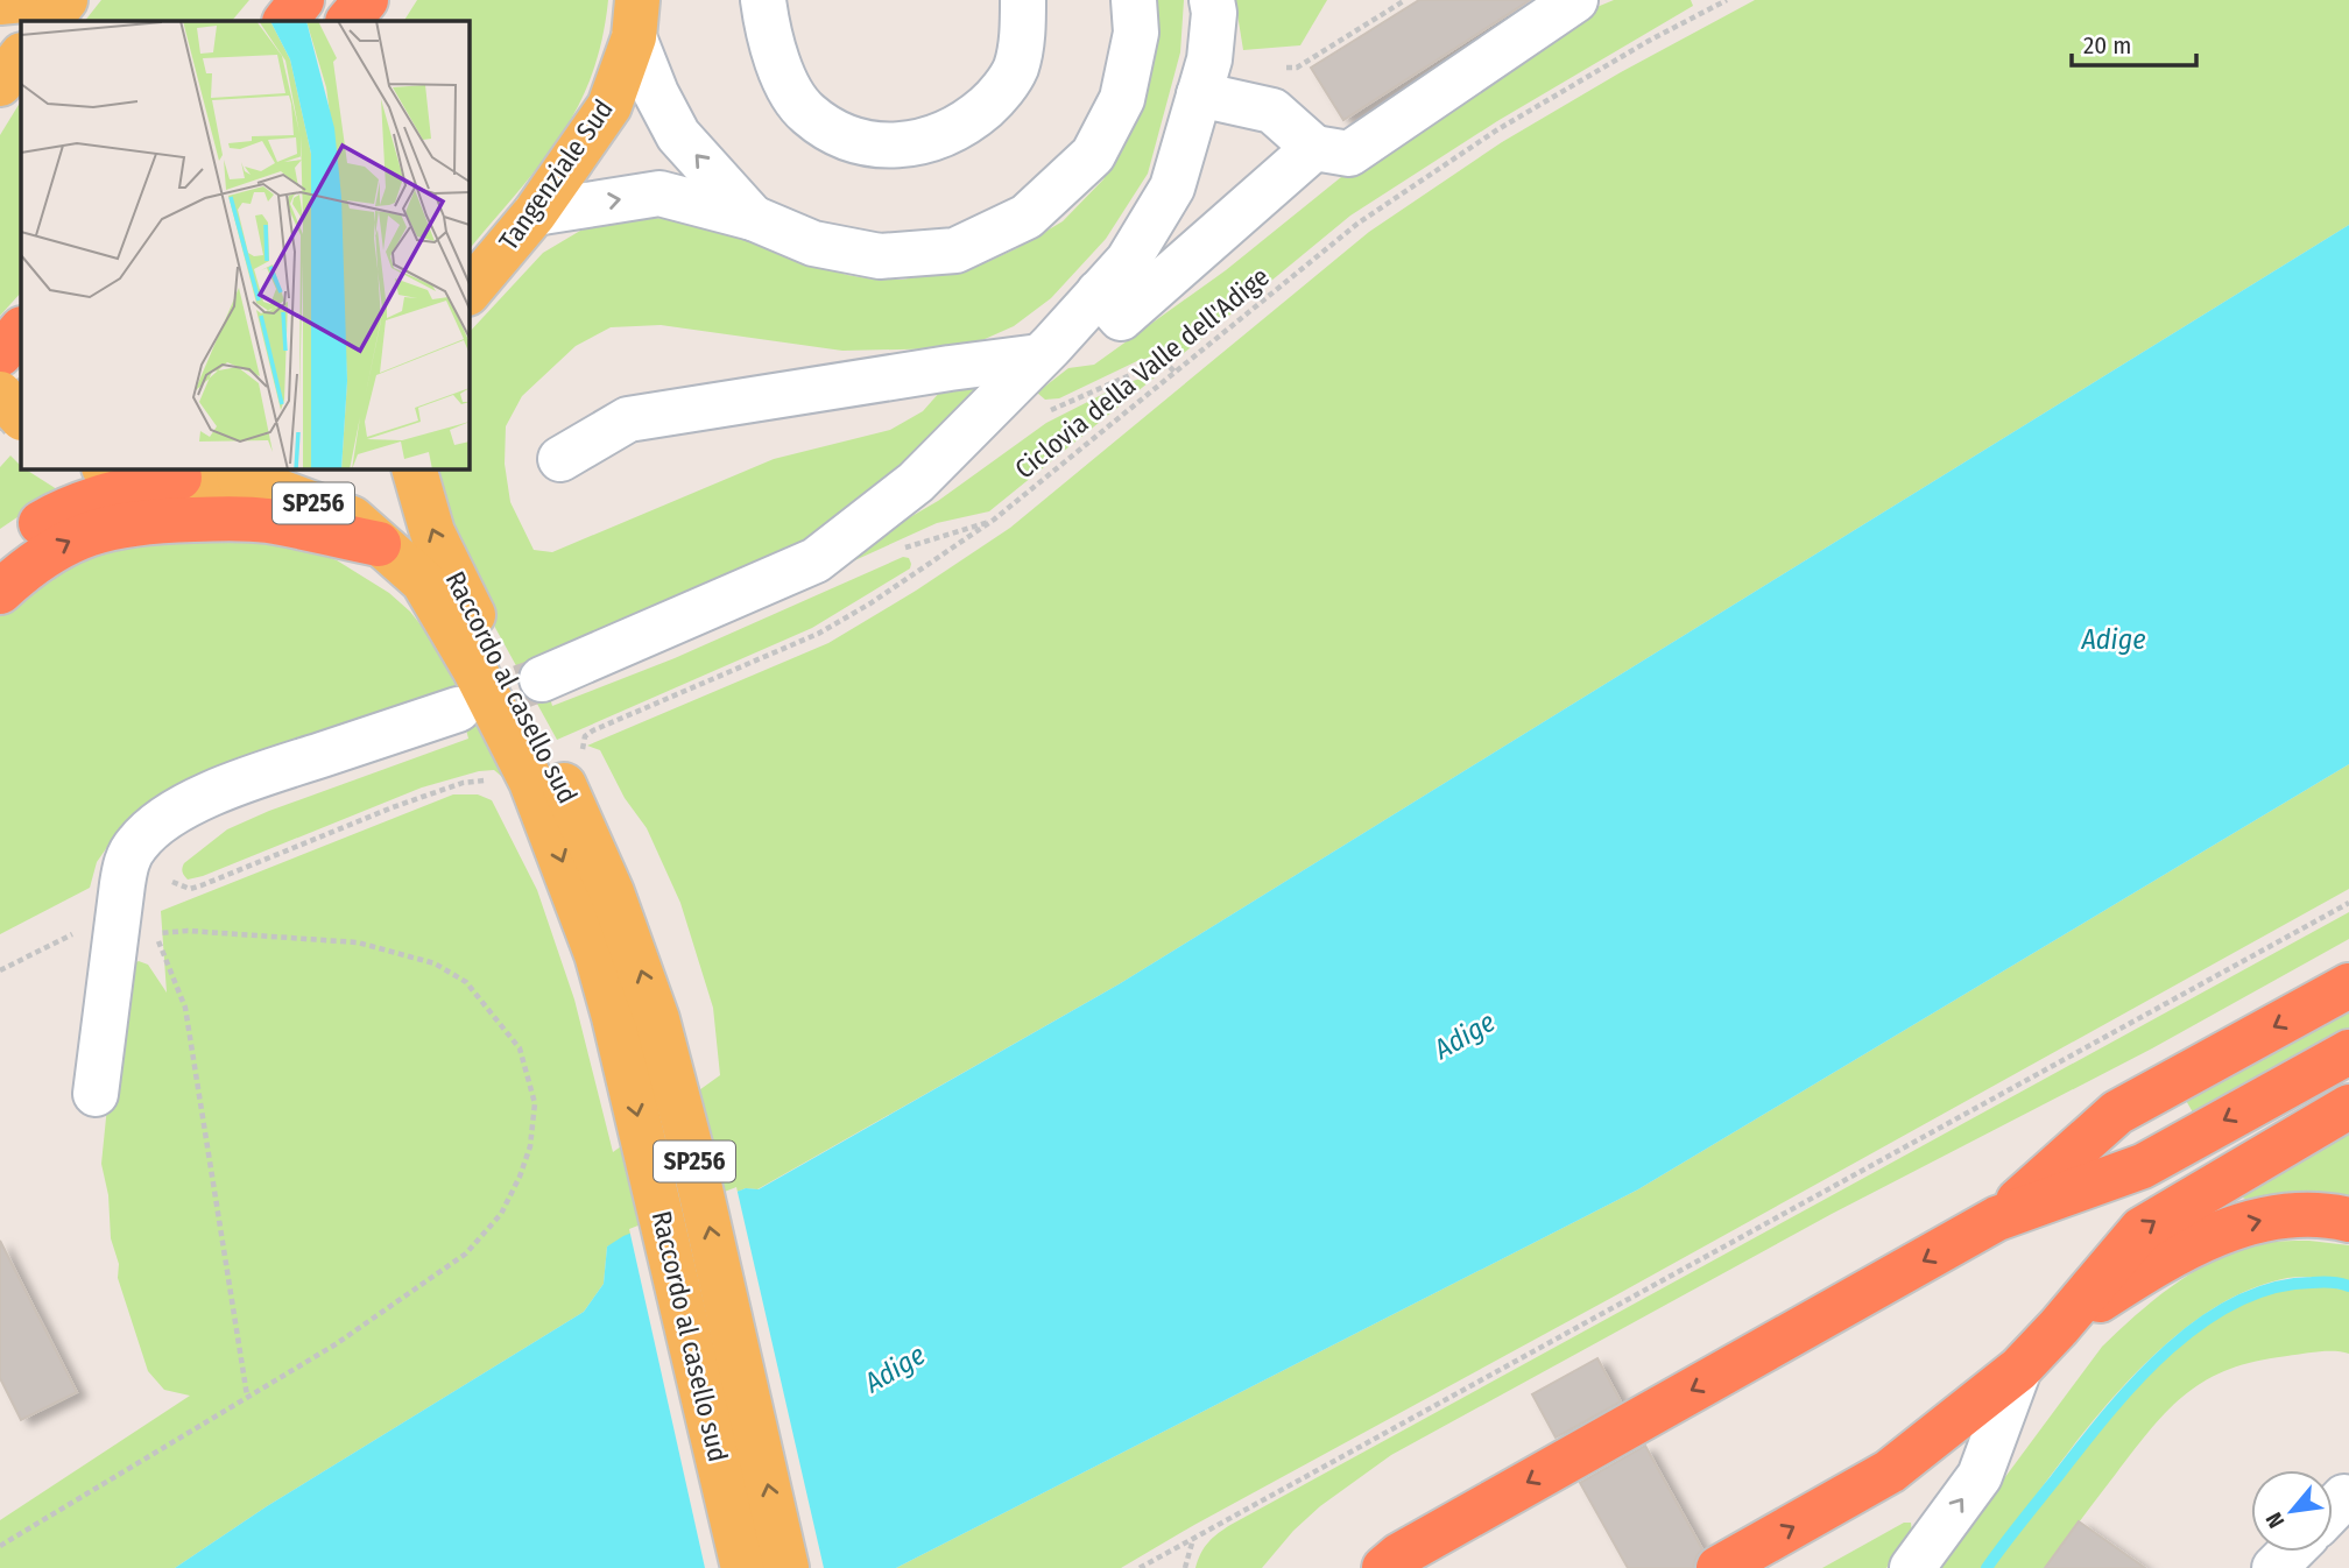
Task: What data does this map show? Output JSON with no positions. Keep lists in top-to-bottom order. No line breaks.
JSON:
{"streets":{"main road":["Tangenziale Sud","SP256","Raccordo al casello sud"],"path":["Ciclovia della Valle dell'Adige"]},"crossings":[["Ciclovia della Valle dell'Adige","Raccordo al casello sud"]],"water":["Adige"],"scale_bar":"20 m","north":"bottom left"}
